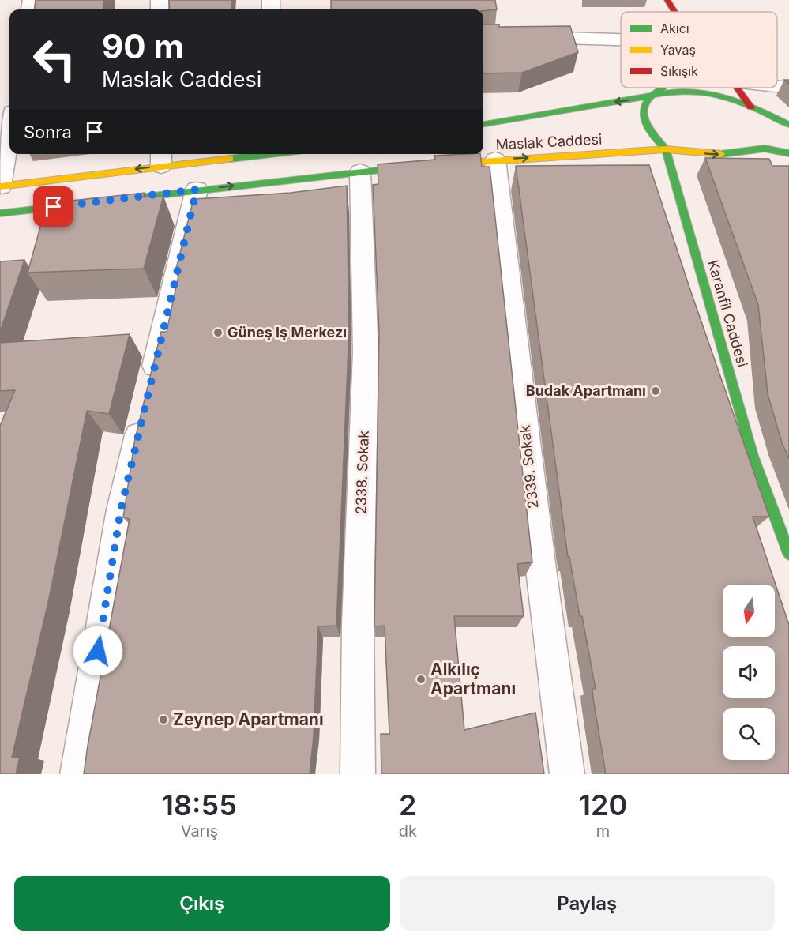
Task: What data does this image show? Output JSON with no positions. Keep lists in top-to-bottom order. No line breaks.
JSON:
{"streets":{"main road":["Maslak Caddesi","Karanfil Caddesi"],"street":["2339. Sokak","2338. Sokak"]},"crossings":[["Maslak Caddesi","Karanfil Caddesi"],["Maslak Caddesi","2339. Sokak"],["Maslak Caddesi","2338. Sokak"]],"places":["Güneş Iş Merkezı","Budak Apartmanı","Alkılıç Apartmanı","Zeynep Apartmanı"],"legend":["Akıcı","Yavaş","Sıkışık"],"north":"bottom","page":{"turn":["90 m","Maslak Caddesi"],"then":"Sonra","eta":["18:55","Varış","2","dk","120","m"],"buttons":["Çıkış","Paylaş"]}}
